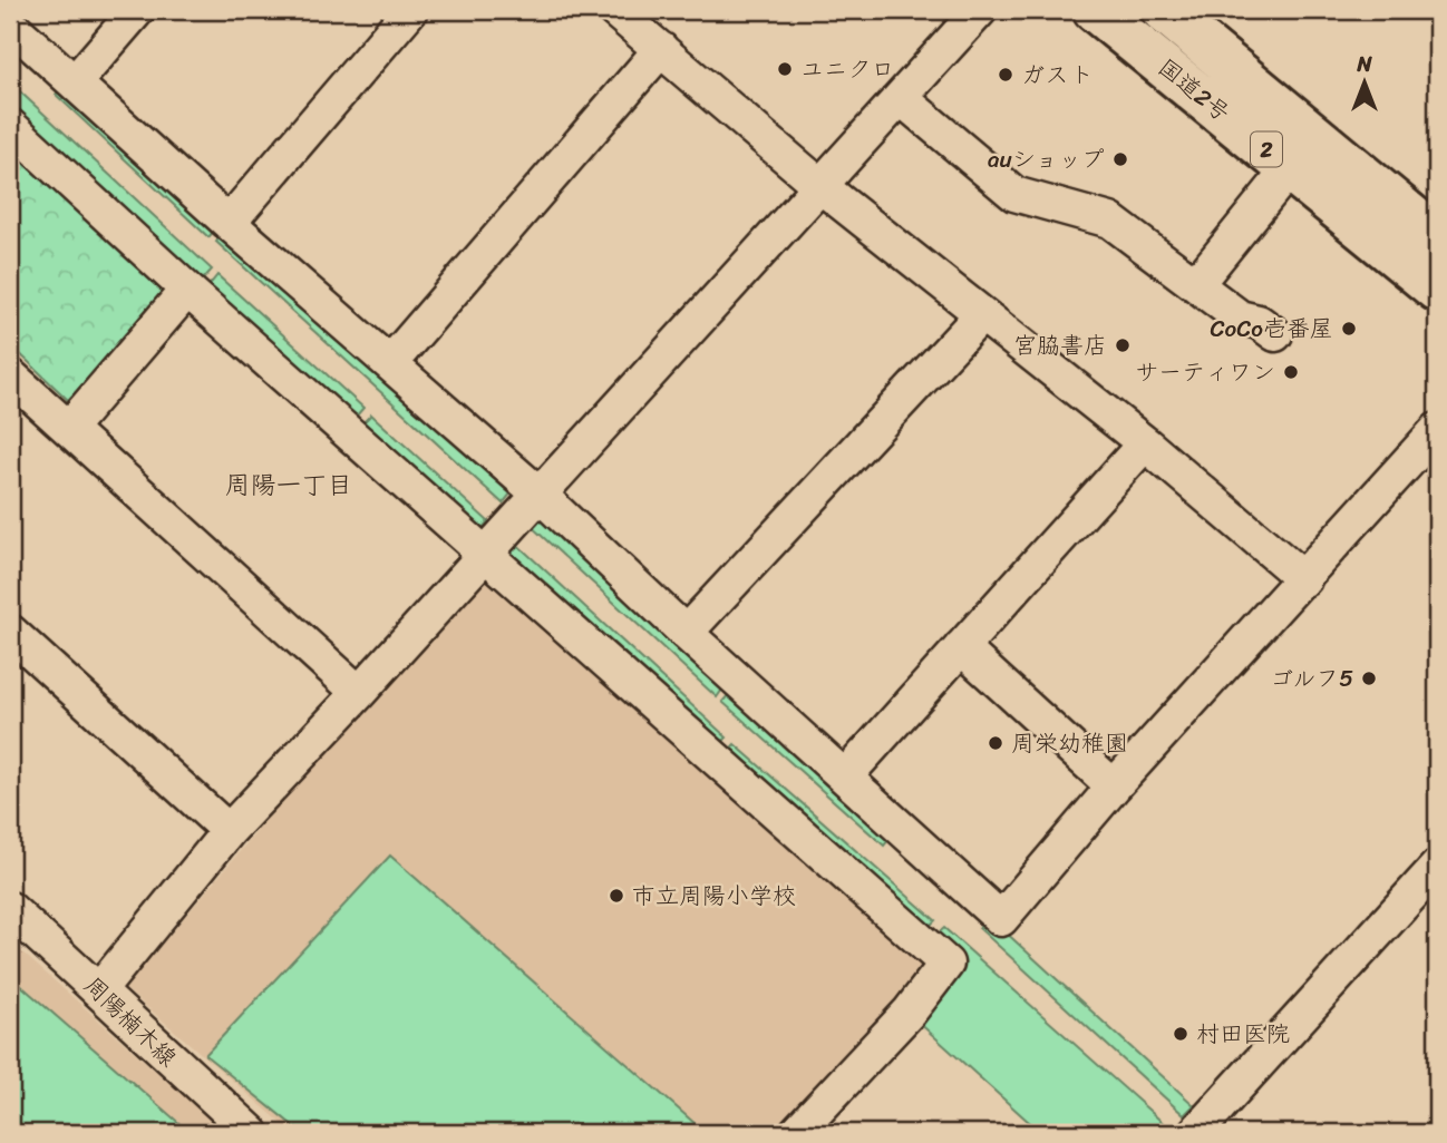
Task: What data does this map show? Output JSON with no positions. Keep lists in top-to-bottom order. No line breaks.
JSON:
{"streets":{"highway":["国道2号","2"],"street":["周陽楠木線"]},"districts":["周陽一丁目"],"places":["ユニクロ","ガスト","auショップ","CoCo壱番屋","宮脇書店","サーティワン","ゴルフ5","周栄幼稚園","市立周陽小学校","村田医院"],"north":"top"}
